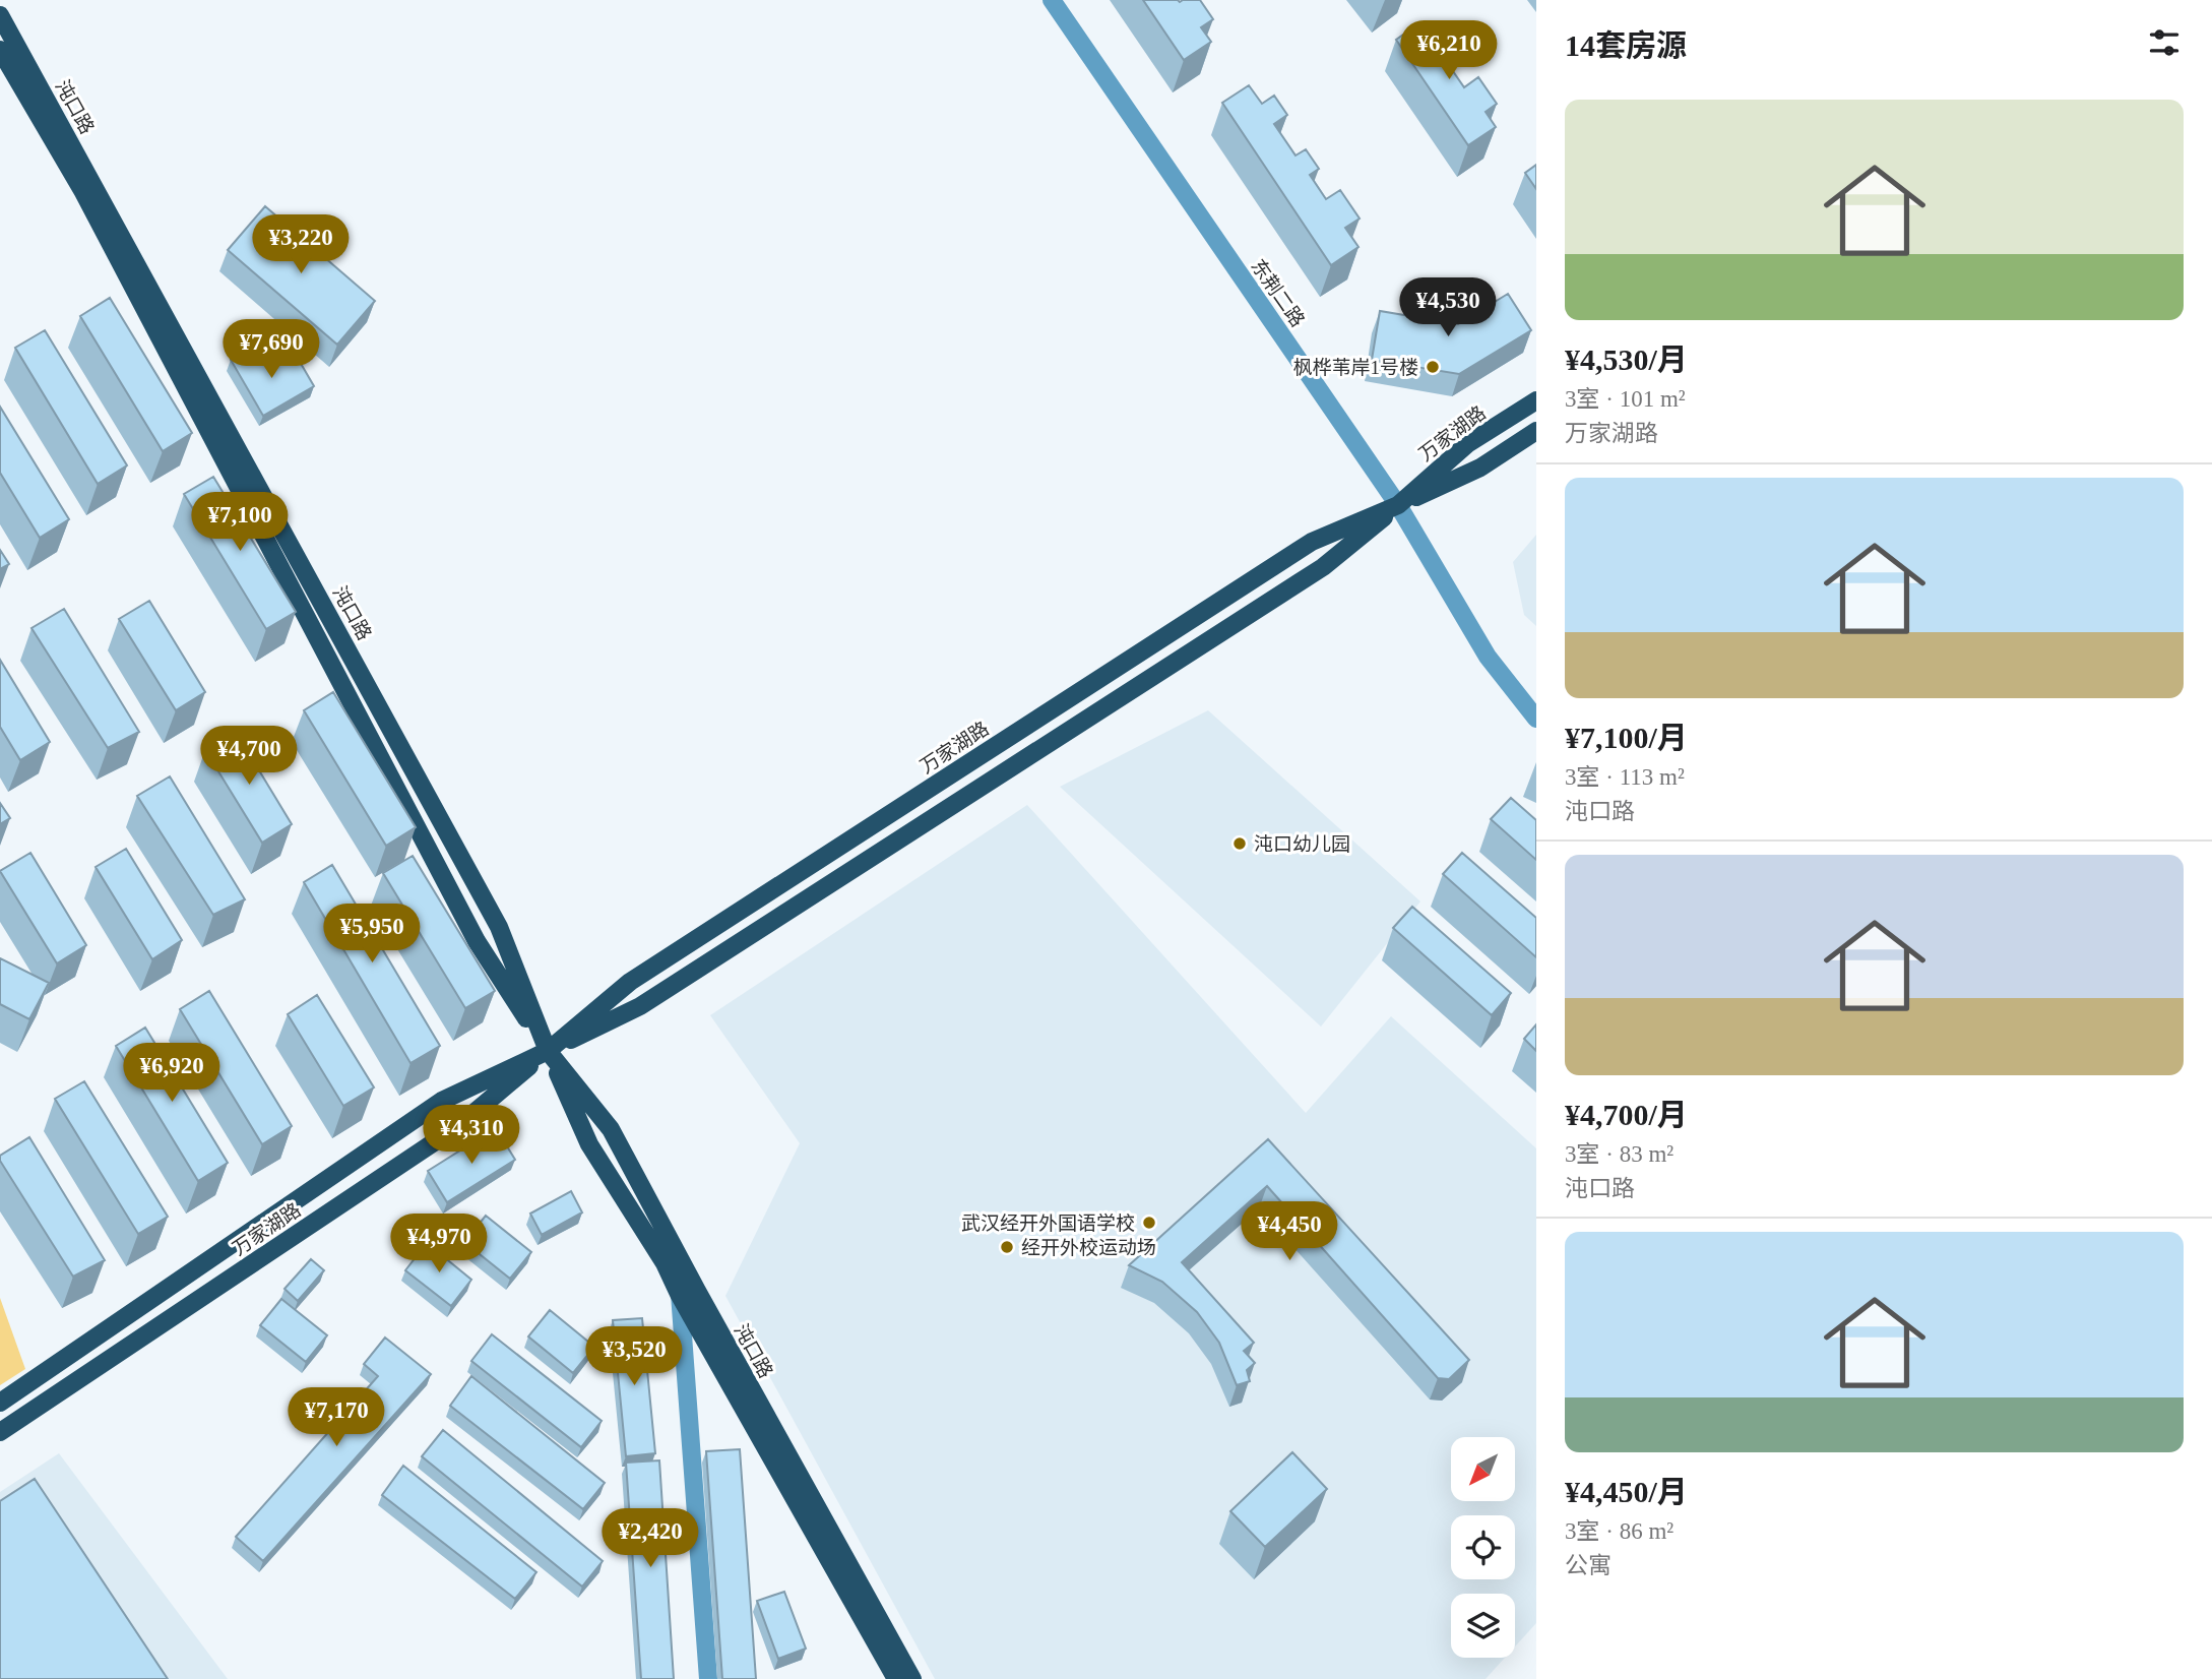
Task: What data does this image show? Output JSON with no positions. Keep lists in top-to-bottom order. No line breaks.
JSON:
{"streets":{"main road":["沌口路","万家湖路"],"street":["东荆二路"]},"crossings":[["沌口路","万家湖路"],["东荆二路","万家湖路"]],"places":["枫桦苇岸1号楼","沌口幼儿园","武汉经开外国语学校","经开外校运动场"],"north":"bottom left","page":{"heading":"14套房源","price":["¥6,210","¥3,220","¥4,530","¥7,690","¥7,100","¥4,700","¥5,950","¥6,920","¥4,310","¥4,450","¥4,970","¥3,520","¥7,170","¥2,420"],"list":[{"name":"¥4,530/月","note":"3室 · 101 m² · 万家湖路"},{"name":"¥7,100/月","note":"3室 · 113 m² · 沌口路"},{"name":"¥4,700/月","note":"3室 · 83 m² · 沌口路"},{"name":"¥4,450/月","note":"3室 · 86 m² · 公寓"}]}}
